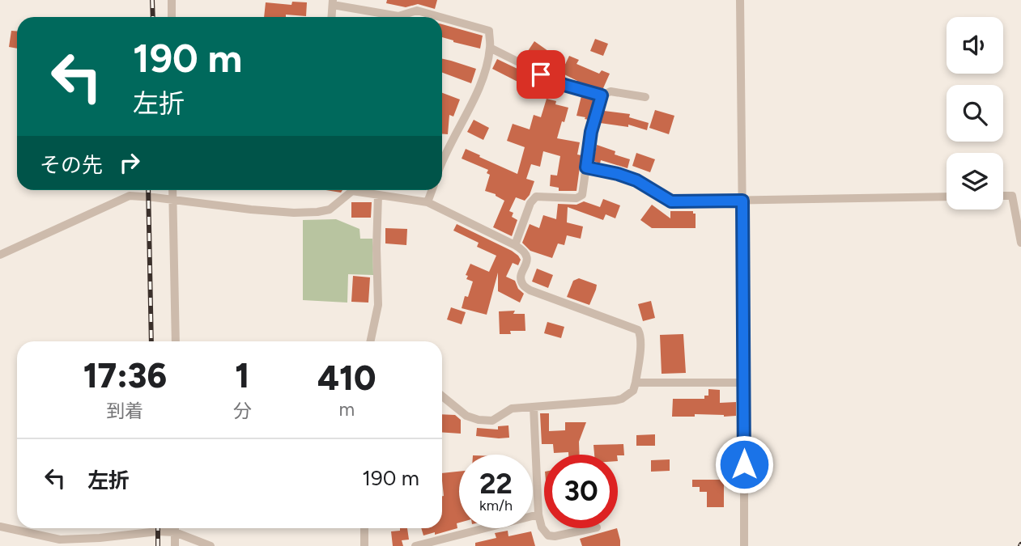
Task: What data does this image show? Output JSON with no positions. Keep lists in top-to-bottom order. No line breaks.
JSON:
{"page":{"turn":["190 m","左折"],"then":"その先","eta":["17:36","到着","1","分","410","m"],"list":[{"name":"左折","value":"190 m"}],"speed":"22 km/h","limit":"30"}}
